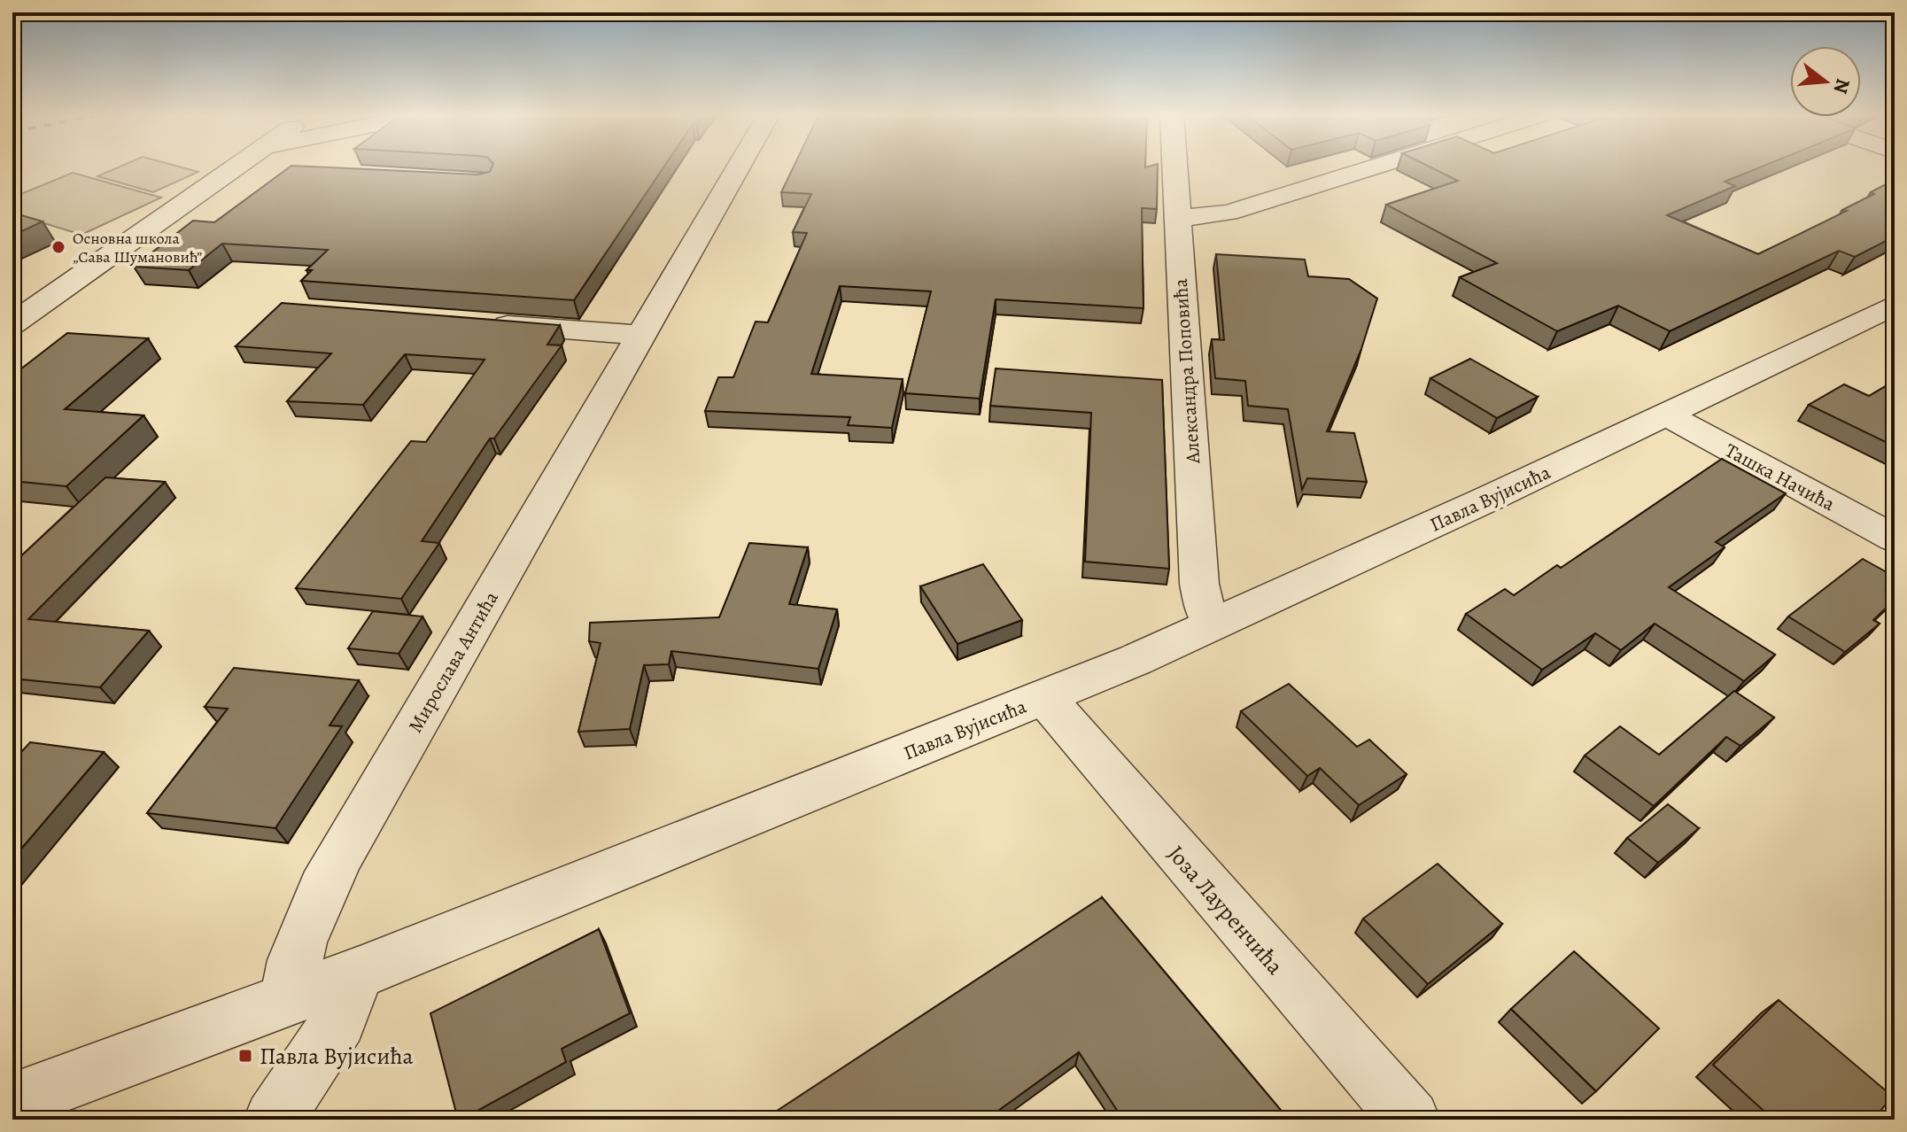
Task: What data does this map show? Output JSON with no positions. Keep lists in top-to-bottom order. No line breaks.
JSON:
{"streets":{"street":["Александра Поповића","Ташка Начића","Павла Вујисића","Мирослава Антића","Јоза Лауренчића"]},"crossings":[["Александра Поповића","Павла Вујисића"],["Ташка Начића","Павла Вујисића"],["Павла Вујисића","Мирослава Антића"],["Павла Вујисића","Јоза Лауренчића"]],"places":{"other":["Основна школа „Сава Шумановић”"],"transit":["Павла Вујисића"]},"north":"right"}
